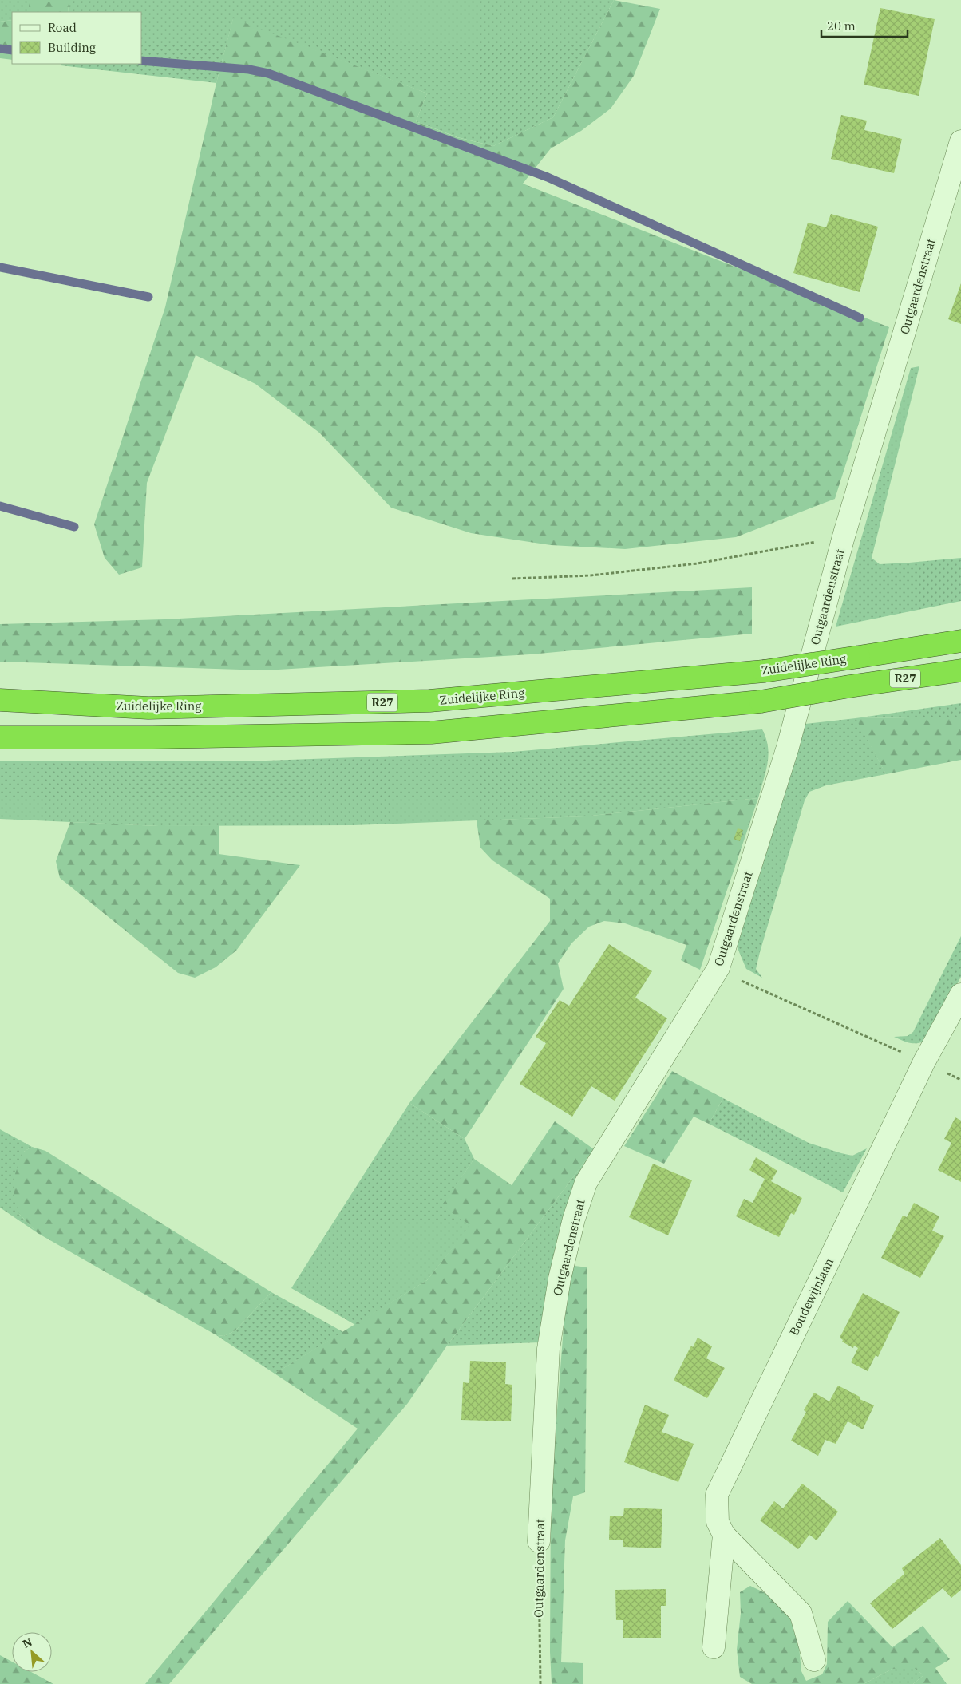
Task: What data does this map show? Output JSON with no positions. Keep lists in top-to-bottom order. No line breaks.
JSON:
{"streets":{"highway":["Zuidelijke Ring","R27"],"street":["Outgaardenstraat","Boudewijnlaan"]},"legend":["Road","Building"],"scale_bar":"20 m","north":"top left"}
